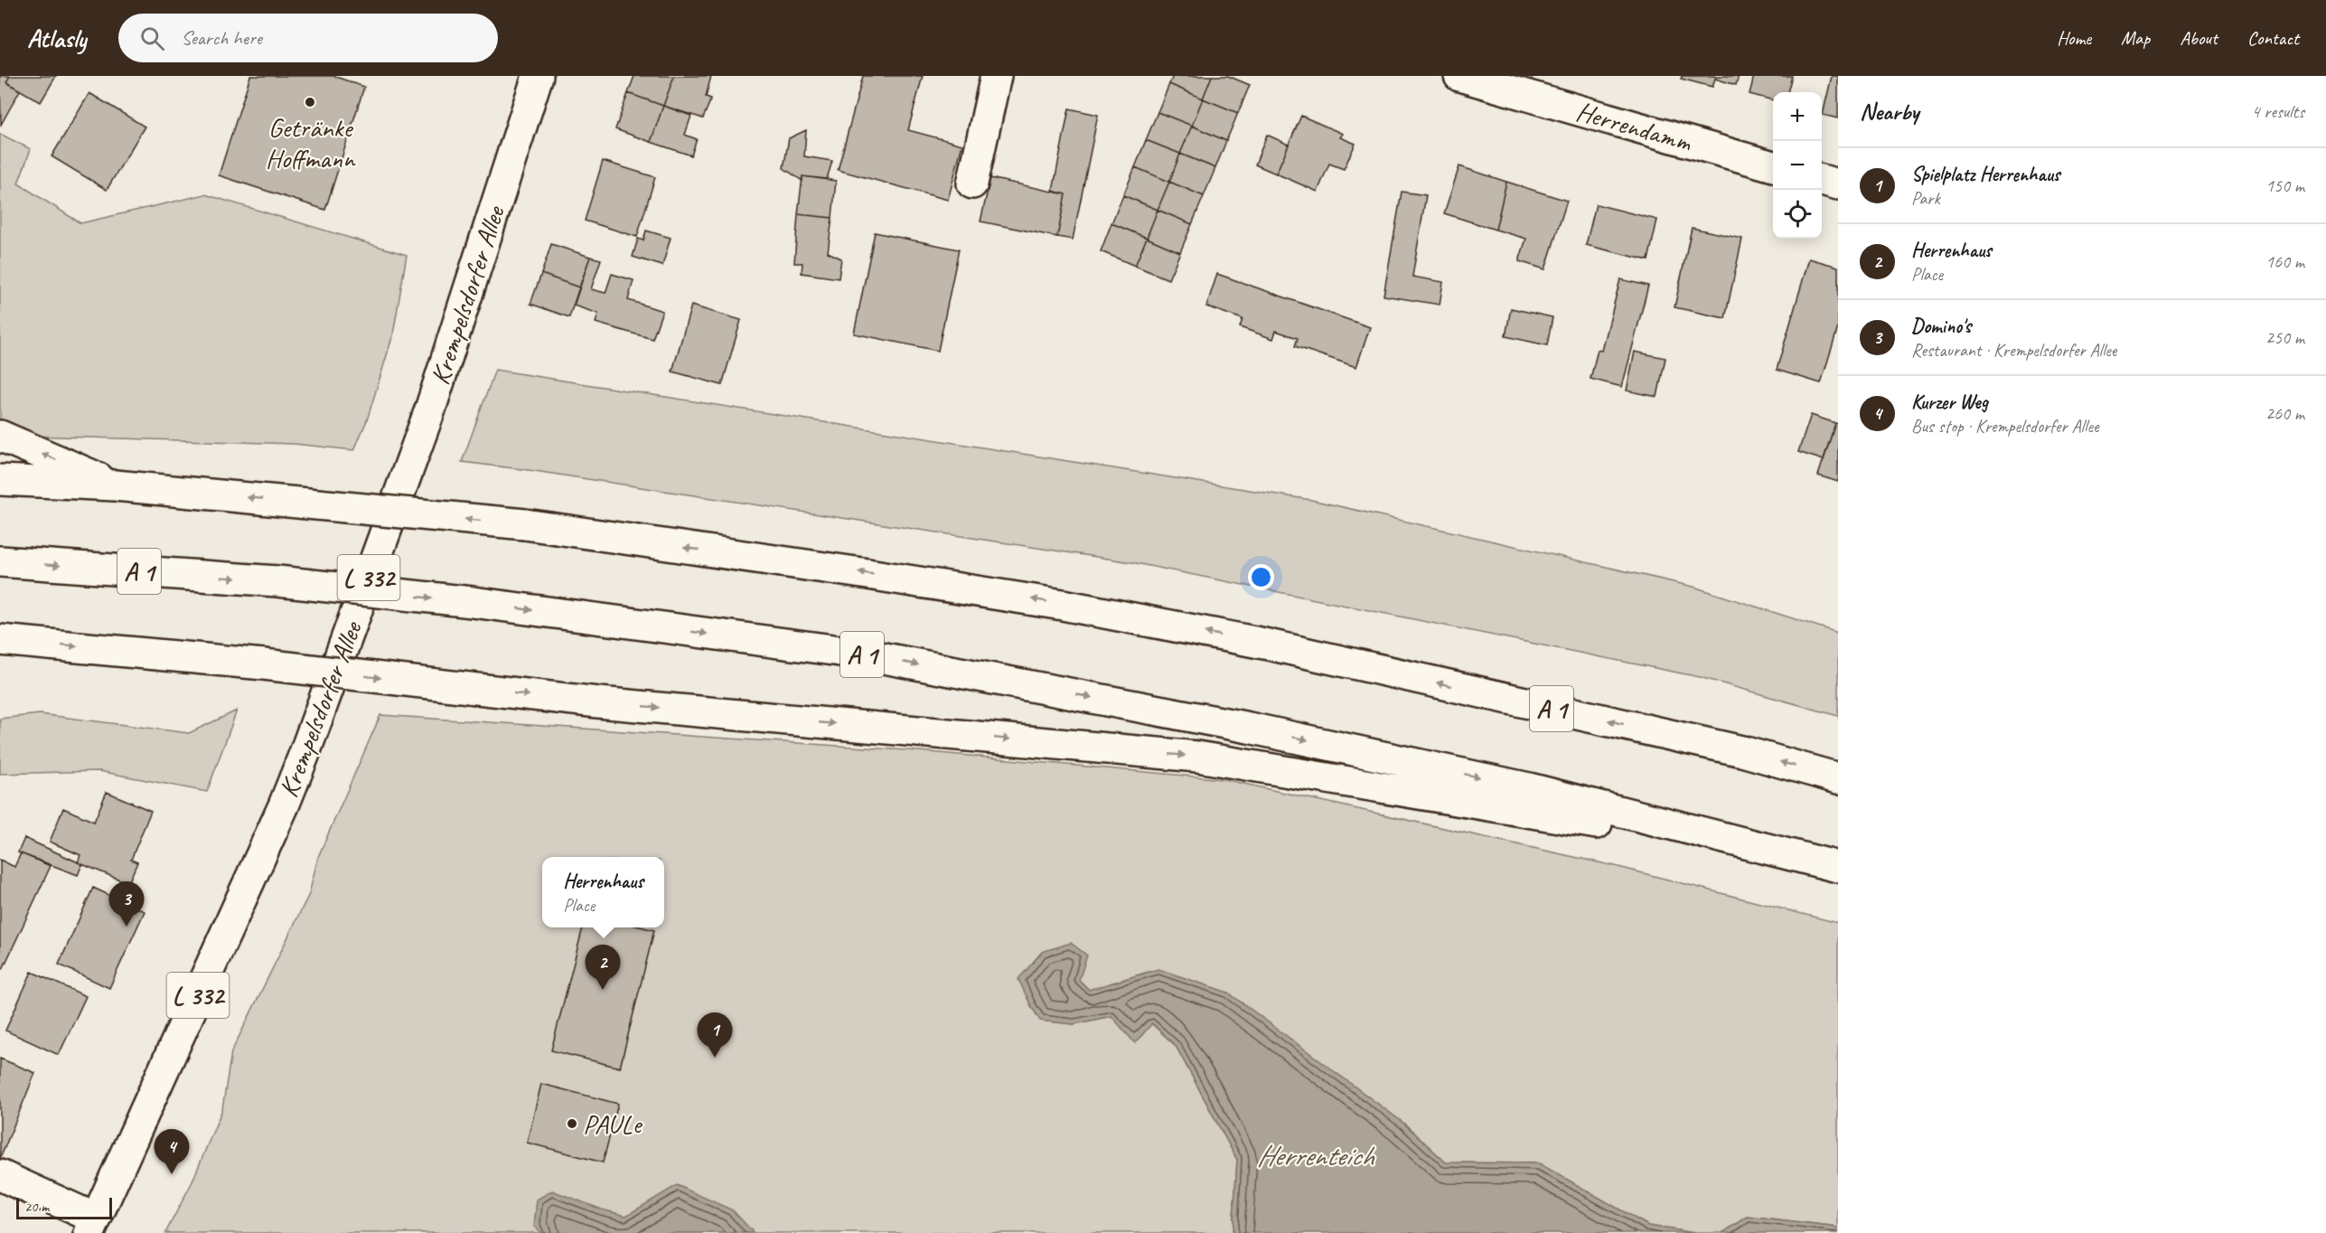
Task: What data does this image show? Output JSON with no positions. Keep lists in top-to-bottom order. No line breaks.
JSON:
{"streets":{"main road":["Herrendamm","Krempelsdorfer Allee","A 1","L 332"]},"water":["Herrenteich"],"places":["Getränke Hoffmann","PAULe"],"scale_bar":"20 m","page":{"header":"Atlasly","search":"Search here","nav":["Home","Map","About","Contact"],"heading":["Nearby","4 results"],"map_buttons":["+","−"],"list":[{"mark":"1","name":"Spielplatz Herrenhaus","note":"Park","value":"150 m"},{"mark":"2","name":"Herrenhaus","note":"Place","value":"160 m"},{"mark":"3","name":"Domino's","note":"Restaurant · Krempelsdorfer Allee","value":"250 m"},{"mark":"4","name":"Kurzer Weg","note":"Bus stop · Krempelsdorfer Allee","value":"260 m"}],"popup":["Herrenhaus","Place"],"pins":["3","2","1","4"],"scale":"20 m"}}
